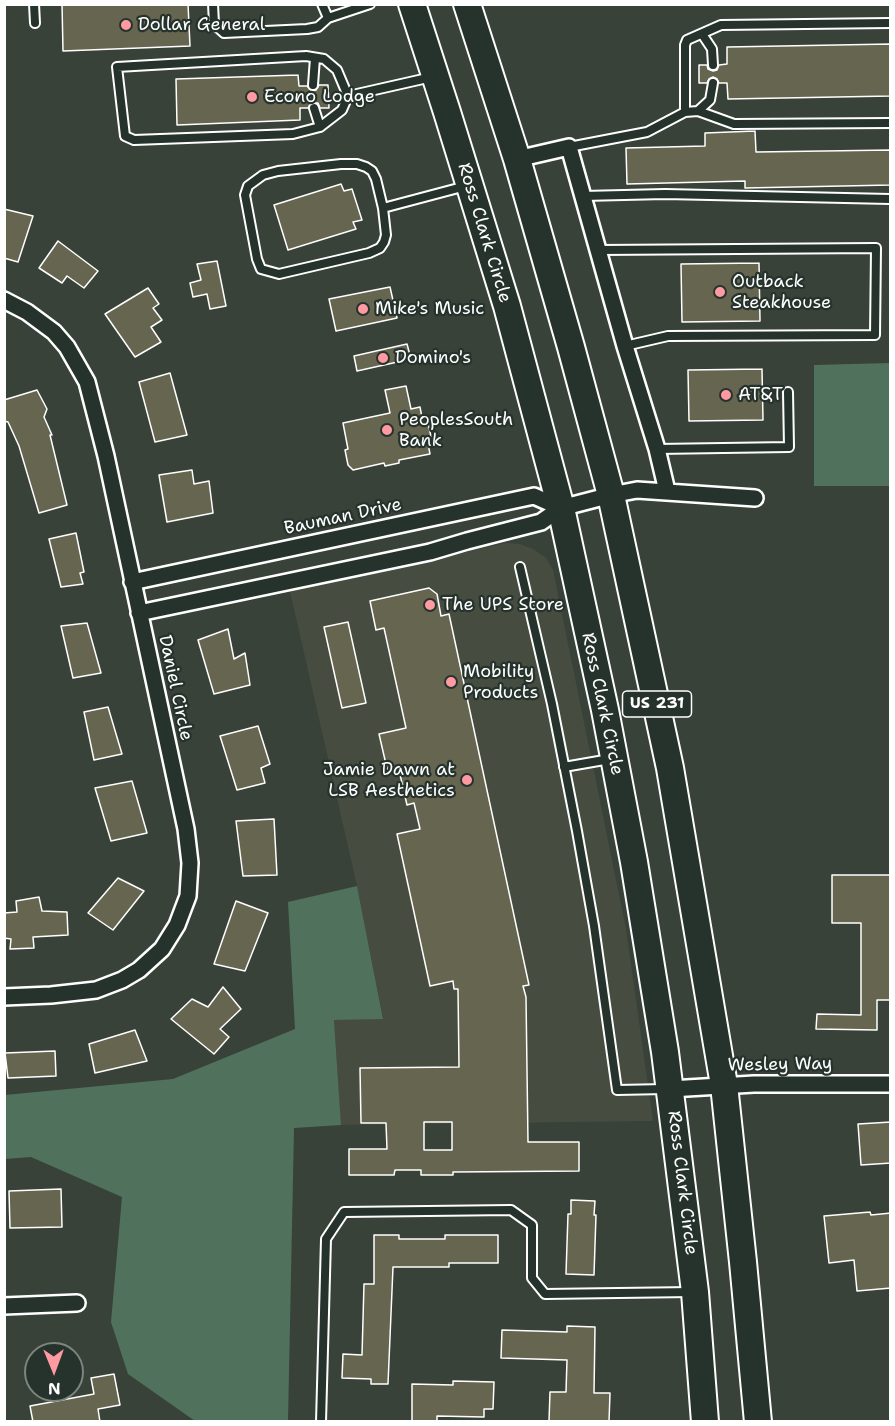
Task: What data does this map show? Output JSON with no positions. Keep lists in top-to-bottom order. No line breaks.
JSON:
{"streets":{"highway":["Ross Clark Circle","US 231"],"street":["Bauman Drive","Daniel Circle","Wesley Way"]},"crossings":[["Ross Clark Circle","Bauman Drive"],["Ross Clark Circle","Wesley Way"],["Bauman Drive","Daniel Circle"],["US 231","Wesley Way"]],"places":["Dollar General","Econo Lodge","Outback Steakhouse","Mike's Music","Domino's","AT&T","PeoplesSouth Bank","The UPS Store","Mobility Products","Jamie Dawn at LSB Aesthetics"],"north":"bottom"}
